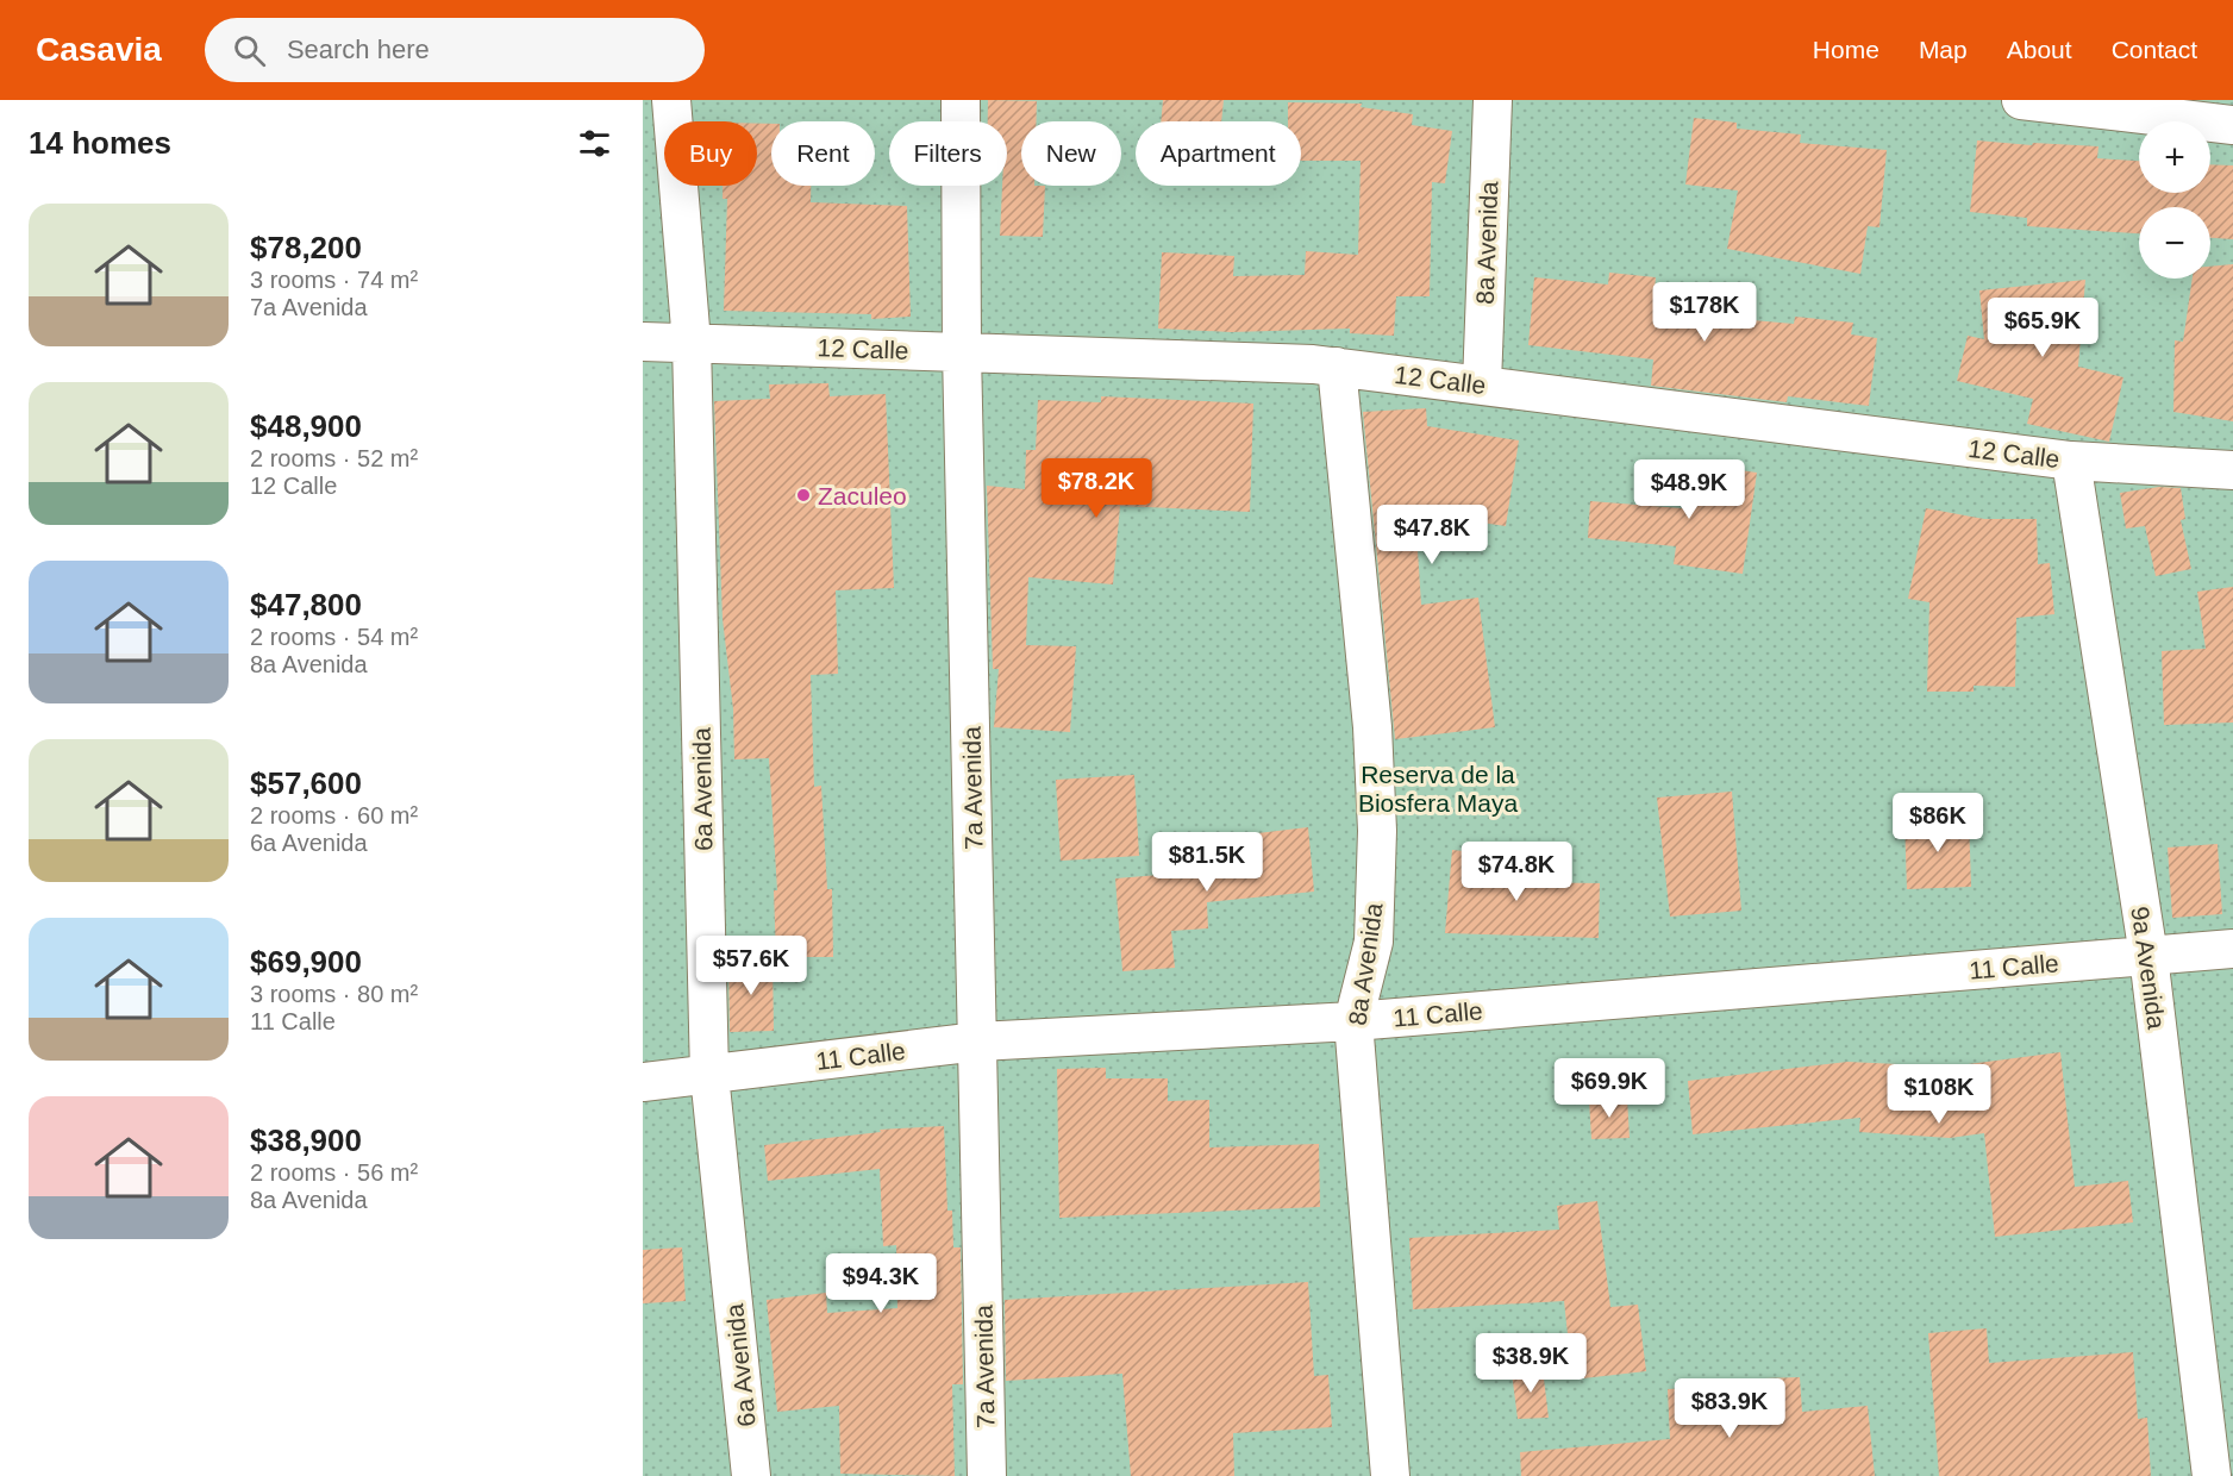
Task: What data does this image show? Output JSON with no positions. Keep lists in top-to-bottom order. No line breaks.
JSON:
{"streets":{"street":["8a Avenida","12 Calle","7a Avenida","6a Avenida","11 Calle","9a Avenida"]},"crossings":[["8a Avenida","12 Calle"],["8a Avenida","11 Calle"],["12 Calle","7a Avenida"],["12 Calle","6a Avenida"],["12 Calle","9a Avenida"],["7a Avenida","11 Calle"],["6a Avenida","11 Calle"],["11 Calle","9a Avenida"]],"parks":["Reserva de la Biosfera Maya"],"places":["Zaculeo"],"page":{"header":"Casavia","search":"Search here","nav":["Home","Map","About","Contact"],"heading":"14 homes","map_buttons":["+","−"],"chip":["Buy","Rent","Filters","New","Apartment"],"list":[{"name":"$78,200","note":"3 rooms · 74 m² · 7a Avenida"},{"name":"$48,900","note":"2 rooms · 52 m² · 12 Calle"},{"name":"$47,800","note":"2 rooms · 54 m² · 8a Avenida"},{"name":"$57,600","note":"2 rooms · 60 m² · 6a Avenida"},{"name":"$69,900","note":"3 rooms · 80 m² · 11 Calle"},{"name":"$38,900","note":"2 rooms · 56 m² · 8a Avenida"}],"price":["$178K","$65.9K","$78.2K","$48.9K","$47.8K","$86K","$81.5K","$74.8K","$57.6K","$69.9K","$108K","$94.3K","$38.9K","$83.9K"]}}
